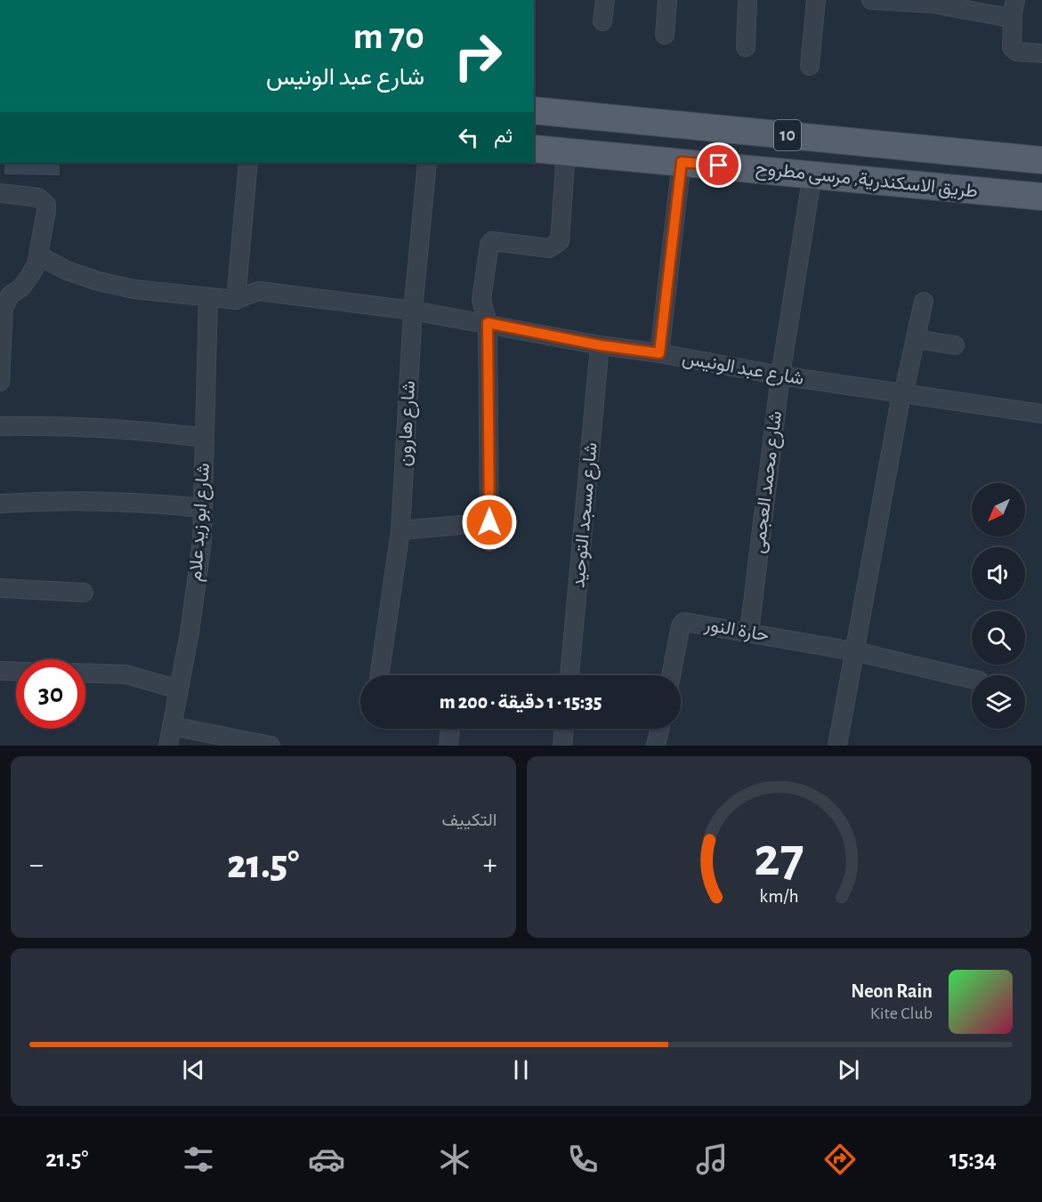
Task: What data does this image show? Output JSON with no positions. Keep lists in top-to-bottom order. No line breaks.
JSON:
{"streets":{"main road":["10","طريق الاسكندرية, مرسى مطروح"],"street":["شارع عبد الونيس","شارع هارون","شارع محمد العجمى","شارع مسجد التوحيد","شارع ابو زيد علام","حارة النور"]},"crossings":[["طريق الاسكندرية, مرسى مطروح","شارع محمد العجمى"],["شارع عبد الونيس","شارع هارون"],["شارع عبد الونيس","شارع محمد العجمى"],["شارع عبد الونيس","شارع مسجد التوحيد"],["شارع محمد العجمى","حارة النور"]],"north":"bottom left","page":{"turn":["70 m","شارع عبد الونيس"],"then":"ثم","limit":"30","trip":"15:35 · 1 دقيقة · 200 m","tile":"التكييف","heat":["−","21.5°","+"],"song":["Neon Rain","Kite Club"],"tabs":["15:34","21.5°"],"gauge":["27","km/h"]}}
